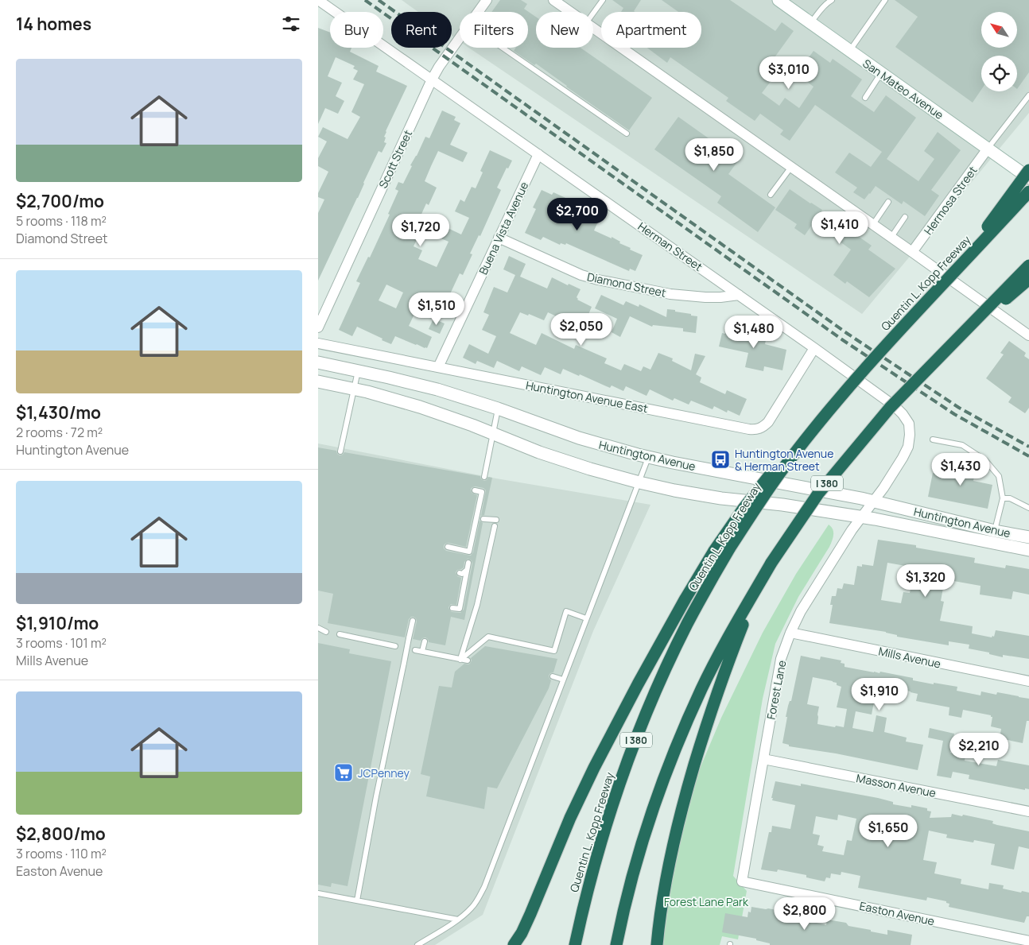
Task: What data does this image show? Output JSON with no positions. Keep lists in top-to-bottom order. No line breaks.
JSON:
{"streets":{"highway":["Quentin L. Kopp Freeway","I 380"],"street":["San Mateo Avenue","Scott Street","Hermosa Street","Buena Vista Avenue","Herman Street","Diamond Street","Huntington Avenue East","Huntington Avenue","Mills Avenue","Forest Lane","Masson Avenue","Easton Avenue"]},"crossings":[["San Mateo Avenue","Hermosa Street"],["Scott Street","Herman Street"],["Buena Vista Avenue","Herman Street"],["Buena Vista Avenue","Diamond Street"],["Buena Vista Avenue","Huntington Avenue East"],["Herman Street","Diamond Street"],["Herman Street","Huntington Avenue East"],["Herman Street","Huntington Avenue"],["Herman Street","Forest Lane"],["Huntington Avenue","Forest Lane"],["Mills Avenue","Forest Lane"],["Forest Lane","Masson Avenue"],["Forest Lane","Easton Avenue"]],"parks":["Forest Lane Park"],"places":{"bus stop":["Huntington Avenue & Herman Street"],"supermarket":["JCPenney"]},"north":"top left","page":{"heading":"14 homes","chip":["Buy","Rent","Filters","New","Apartment"],"list":[{"name":"$2,700/mo","note":"5 rooms · 118 m² · Diamond Street"},{"name":"$1,430/mo","note":"2 rooms · 72 m² · Huntington Avenue"},{"name":"$1,910/mo","note":"3 rooms · 101 m² · Mills Avenue"},{"name":"$2,800/mo","note":"3 rooms · 110 m² · Easton Avenue"}],"price":["$3,010","$1,850","$2,700","$1,410","$1,720","$1,510","$2,050","$1,480","$1,430","$1,320","$1,910","$2,210","$1,650","$2,800"]}}
